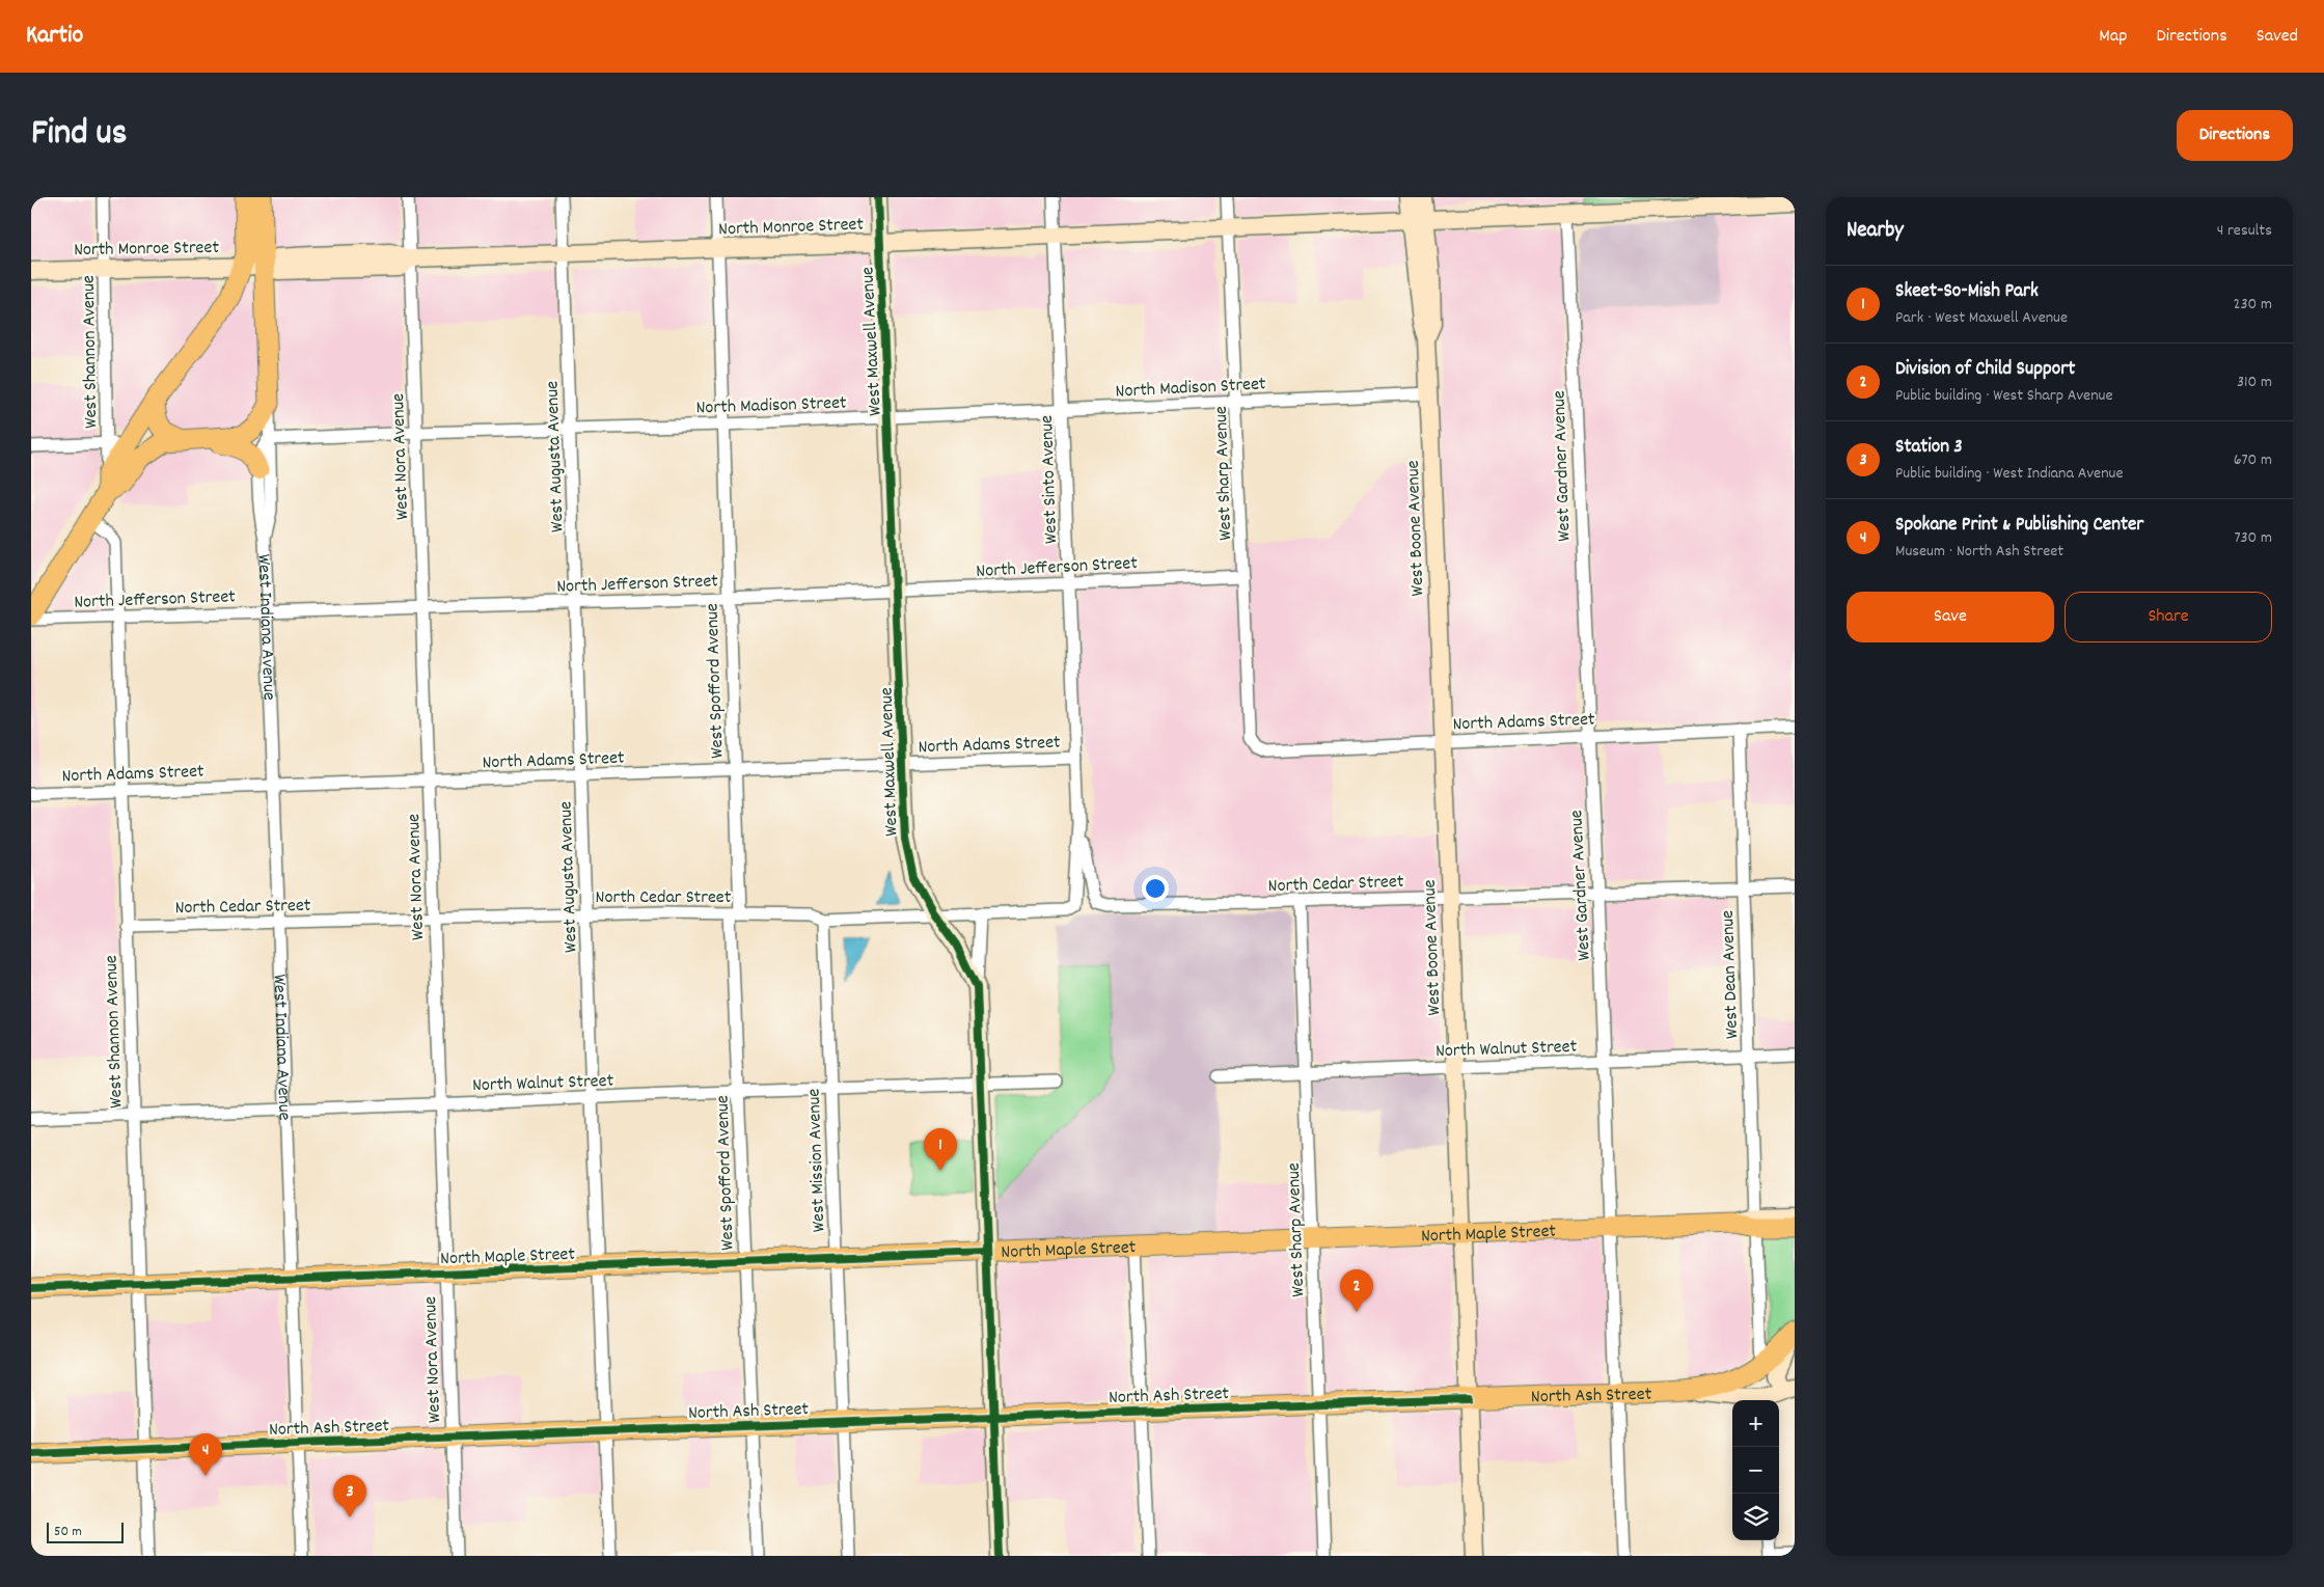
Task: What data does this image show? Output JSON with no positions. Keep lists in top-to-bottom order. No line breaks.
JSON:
{"streets":{"main road":["North Monroe Street","West Maxwell Avenue","West Boone Avenue","West Indiana Avenue","North Maple Street","North Ash Street"],"street":["West Shannon Avenue","North Madison Street","West Nora Avenue","West Augusta Avenue","West Gardner Avenue","West Sharp Avenue","West Sinto Avenue","North Jefferson Street","West Spofford Avenue","North Adams Street","North Cedar Street","West Dean Avenue","North Walnut Street","West Mission Avenue"]},"crossings":[["North Monroe Street","West Maxwell Avenue"],["North Monroe Street","West Shannon Avenue"],["North Monroe Street","West Nora Avenue"],["North Monroe Street","West Augusta Avenue"],["North Monroe Street","West Gardner Avenue"],["North Monroe Street","West Sharp Avenue"],["North Monroe Street","West Sinto Avenue"],["North Monroe Street","West Boone Avenue"],["North Monroe Street","West Indiana Avenue"],["North Monroe Street","West Spofford Avenue"],["West Maxwell Avenue","North Madison Street"],["West Maxwell Avenue","North Jefferson Street"],["West Maxwell Avenue","North Adams Street"],["West Maxwell Avenue","North Cedar Street"],["West Maxwell Avenue","North Walnut Street"],["West Maxwell Avenue","North Maple Street"],["West Maxwell Avenue","North Ash Street"],["West Shannon Avenue","North Jefferson Street"],["West Shannon Avenue","North Adams Street"],["West Shannon Avenue","North Cedar Street"],["West Shannon Avenue","North Walnut Street"],["West Shannon Avenue","North Maple Street"],["West Shannon Avenue","North Ash Street"],["North Madison Street","West Nora Avenue"],["North Madison Street","West Augusta Avenue"],["North Madison Street","West Sharp Avenue"],["North Madison Street","West Sinto Avenue"],["North Madison Street","West Boone Avenue"],["North Madison Street","West Indiana Avenue"],["North Madison Street","West Spofford Avenue"],["West Nora Avenue","North Jefferson Street"],["West Nora Avenue","North Adams Street"],["West Nora Avenue","North Cedar Street"],["West Nora Avenue","North Walnut Street"],["West Nora Avenue","North Maple Street"],["West Nora Avenue","North Ash Street"],["West Augusta Avenue","North Jefferson Street"],["West Augusta Avenue","North Adams Street"],["West Augusta Avenue","North Cedar Street"],["West Augusta Avenue","North Walnut Street"],["West Augusta Avenue","North Maple Street"],["West Augusta Avenue","North Ash Street"],["West Gardner Avenue","North Adams Street"],["West Gardner Avenue","North Cedar Street"],["West Gardner Avenue","North Walnut Street"],["West Gardner Avenue","North Maple Street"],["West Gardner Avenue","North Ash Street"],["West Sharp Avenue","North Jefferson Street"],["West Sharp Avenue","North Adams Street"],["West Sharp Avenue","North Cedar Street"],["West Sharp Avenue","North Walnut Street"],["West Sharp Avenue","North Maple Street"],["West Sharp Avenue","North Ash Street"],["West Sinto Avenue","North Jefferson Street"],["West Sinto Avenue","North Adams Street"],["West Sinto Avenue","North Cedar Street"],["West Boone Avenue","North Adams Street"],["West Boone Avenue","North Cedar Street"],["West Boone Avenue","North Walnut Street"],["West Boone Avenue","North Maple Street"],["West Boone Avenue","North Ash Street"],["North Jefferson Street","West Indiana Avenue"],["North Jefferson Street","West Spofford Avenue"],["West Indiana Avenue","North Adams Street"],["West Indiana Avenue","North Cedar Street"],["West Indiana Avenue","North Walnut Street"],["West Indiana Avenue","North Maple Street"],["West Indiana Avenue","North Ash Street"],["West Spofford Avenue","North Adams Street"],["West Spofford Avenue","North Cedar Street"],["West Spofford Avenue","North Walnut Street"],["West Spofford Avenue","North Maple Street"],["West Spofford Avenue","North Ash Street"],["North Adams Street","West Dean Avenue"],["North Cedar Street","West Dean Avenue"],["North Cedar Street","West Mission Avenue"],["West Dean Avenue","North Walnut Street"],["West Dean Avenue","North Maple Street"],["West Dean Avenue","North Ash Street"],["North Walnut Street","West Mission Avenue"],["West Mission Avenue","North Maple Street"],["West Mission Avenue","North Ash Street"]],"scale_bar":"50 m","page":{"header":"Kartio","nav":["Map","Directions","Saved"],"title":"Find us","buttons":["Directions",["Save","Share"]],"heading":["Nearby","4 results"],"list":[{"mark":"1","name":"Skeet-So-Mish Park","note":"Park · West Maxwell Avenue","value":"230 m"},{"mark":"2","name":"Division of Child Support","note":"Public building · West Sharp Avenue","value":"310 m"},{"mark":"3","name":"Station 3","note":"Public building · West Indiana Avenue","value":"670 m"},{"mark":"4","name":"Spokane Print & Publishing Center","note":"Museum · North Ash Street","value":"730 m"}],"pins":["1","2","4","3"],"map_buttons":["+","−"],"scale":"50 m"}}
